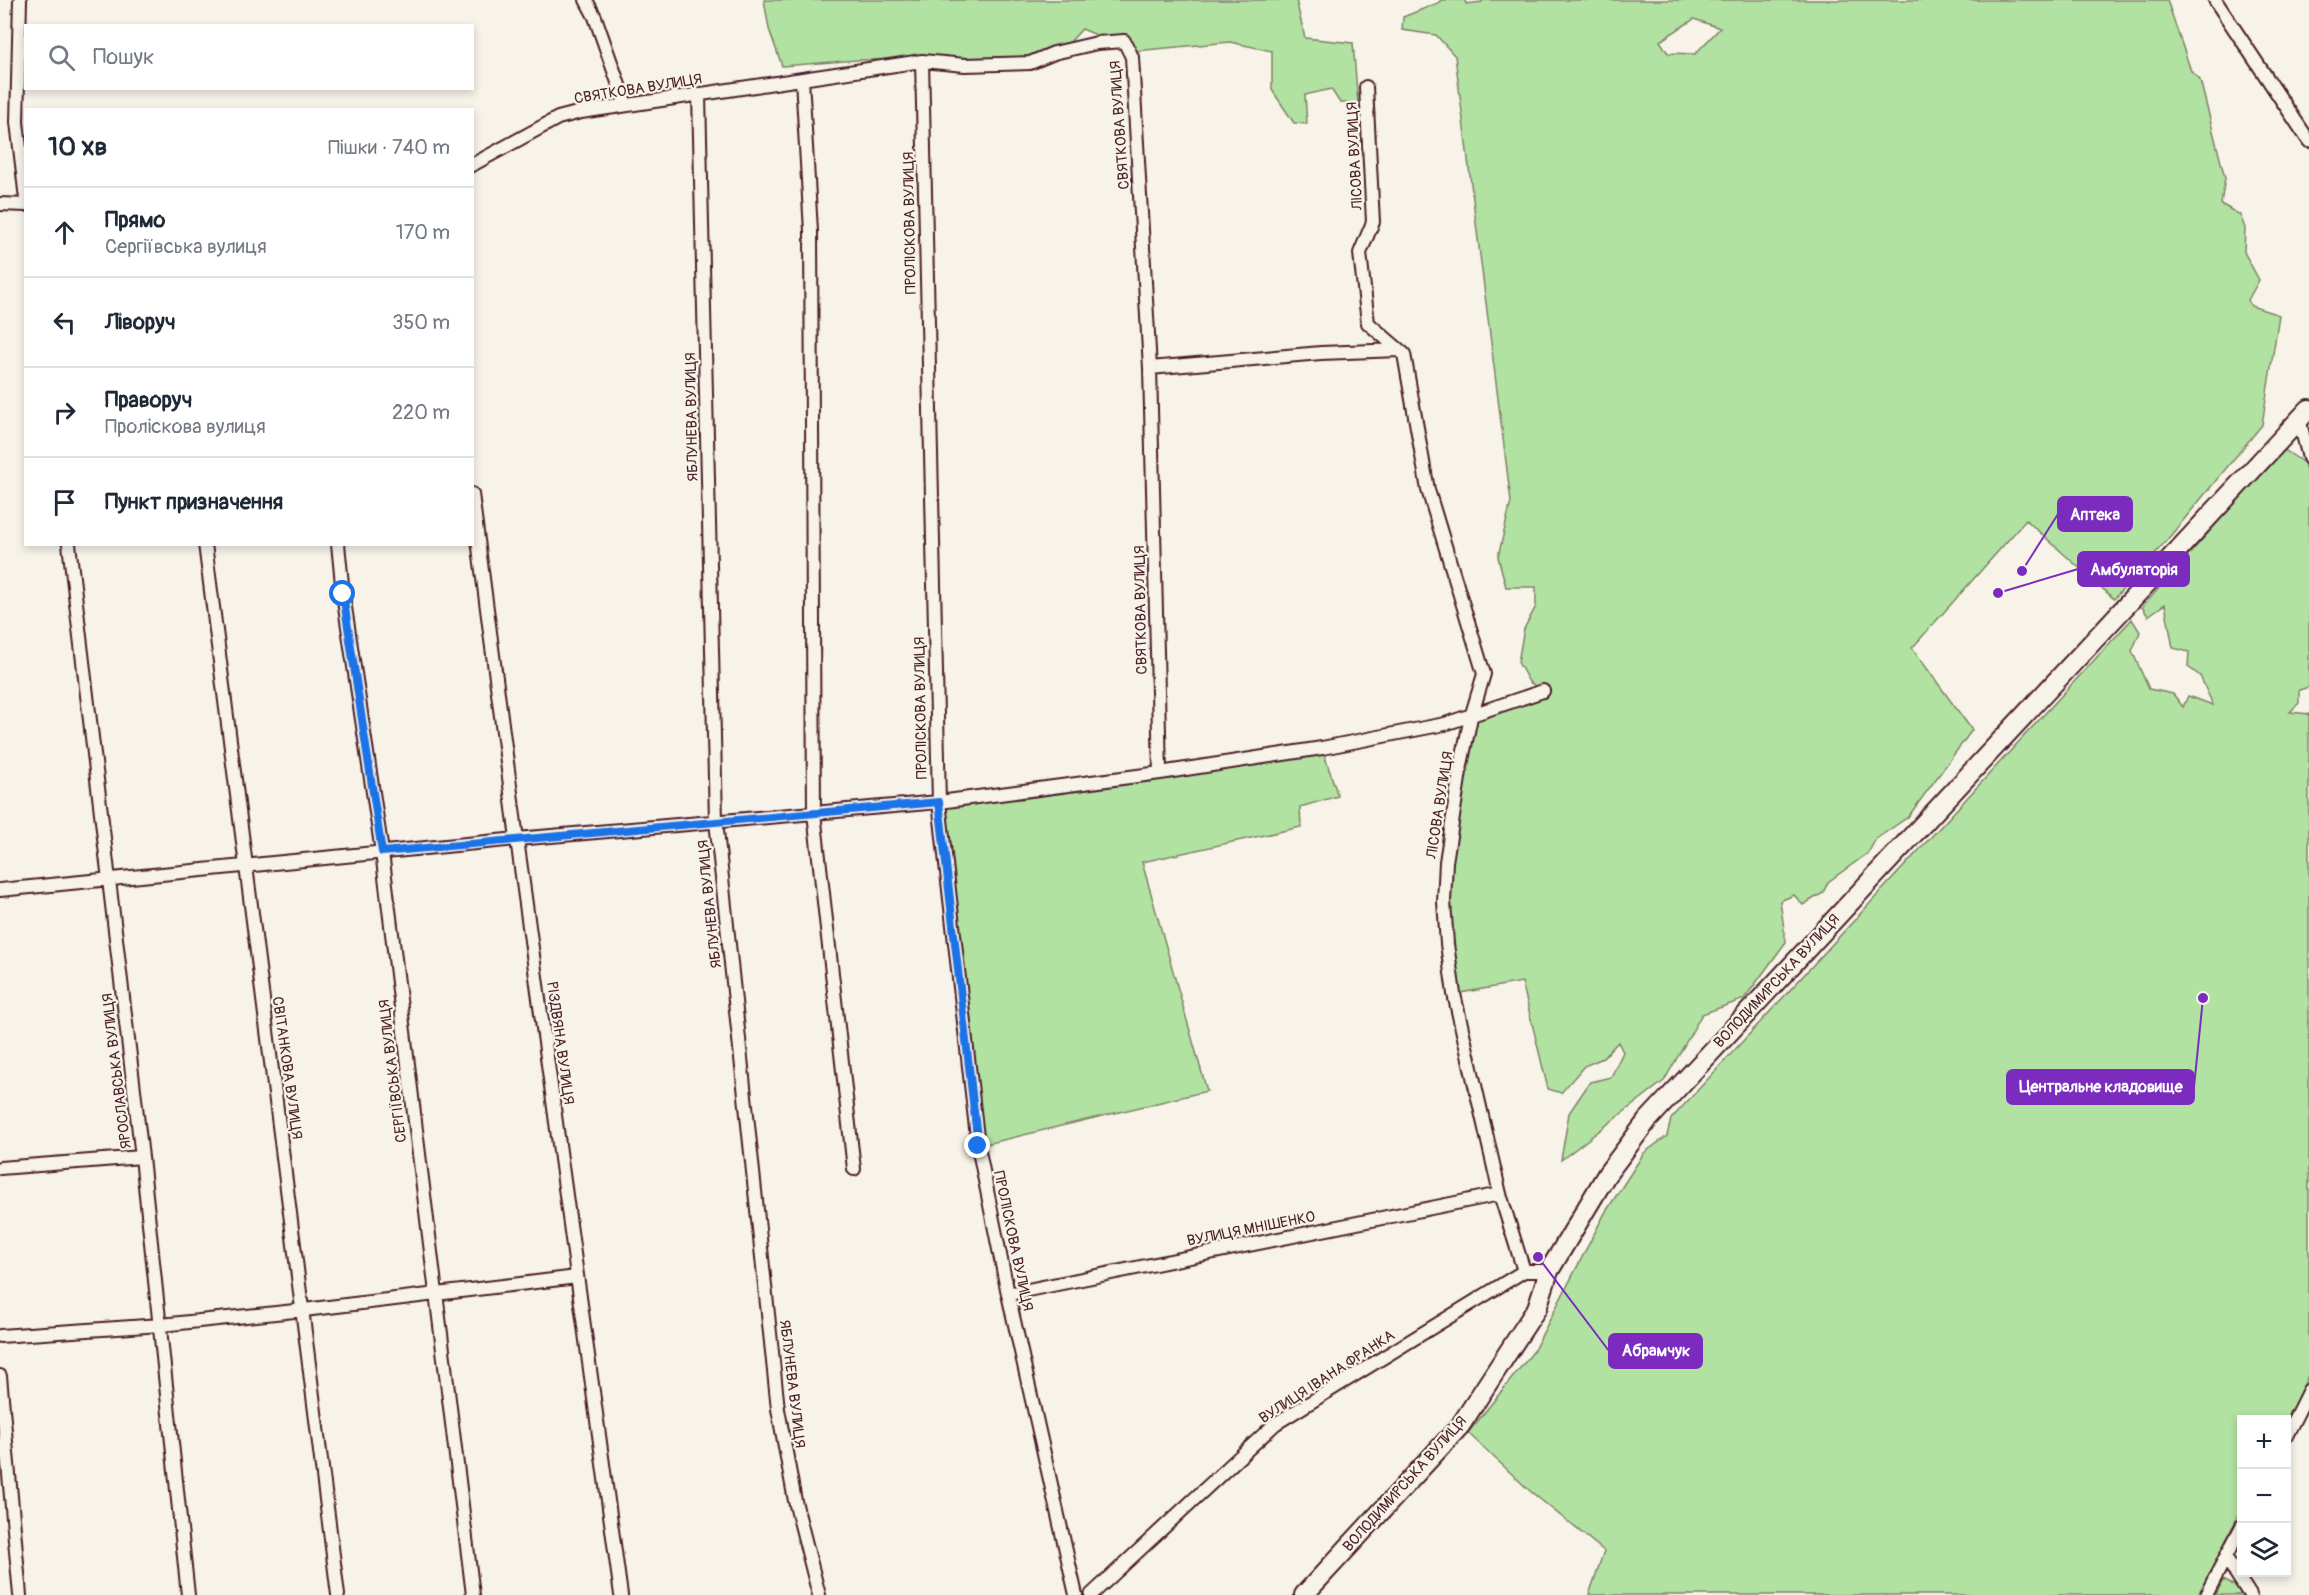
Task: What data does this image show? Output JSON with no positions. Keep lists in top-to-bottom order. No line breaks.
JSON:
{"streets":{"main road":["ВОЛОДИМИРСЬКА ВУЛИЦЯ"],"street":["СВЯТКОВА ВУЛИЦЯ","ЛІСОВА ВУЛИЦЯ","ПРОЛІСКОВА ВУЛИЦЯ","ЯБЛУНЕВА ВУЛИЦЯ","РІЗДВЯНА ВУЛИЦЯ","СВІТАНКОВА ВУЛИЦЯ","ЯРОСЛАВСЬКА ВУЛИЦЯ","СЕРГІЇВСЬКА ВУЛИЦЯ","ВУЛИЦЯ МНІШЕНКО","ВУЛИЦЯ ІВАНА ФРАНКА"]},"crossings":[["СВЯТКОВА ВУЛИЦЯ","ПРОЛІСКОВА ВУЛИЦЯ"],["СВЯТКОВА ВУЛИЦЯ","ЯБЛУНЕВА ВУЛИЦЯ"],["ЛІСОВА ВУЛИЦЯ","ВУЛИЦЯ МНІШЕНКО"],["ЛІСОВА ВУЛИЦЯ","ВУЛИЦЯ ІВАНА ФРАНКА"],["ПРОЛІСКОВА ВУЛИЦЯ","ВУЛИЦЯ МНІШЕНКО"]],"places":["Аптека","Амбулаторія","Центральне кладовище","Абрамчук"],"page":{"search":"Пошук","heading":["10 хв","Пішки · 740 m"],"list":[["Прямо","Сергіївська вулиця","170 m"],["Ліворуч","350 m"],["Праворуч","Проліскова вулиця","220 m"],"Пункт призначення"],"map_buttons":["+","−"]}}
